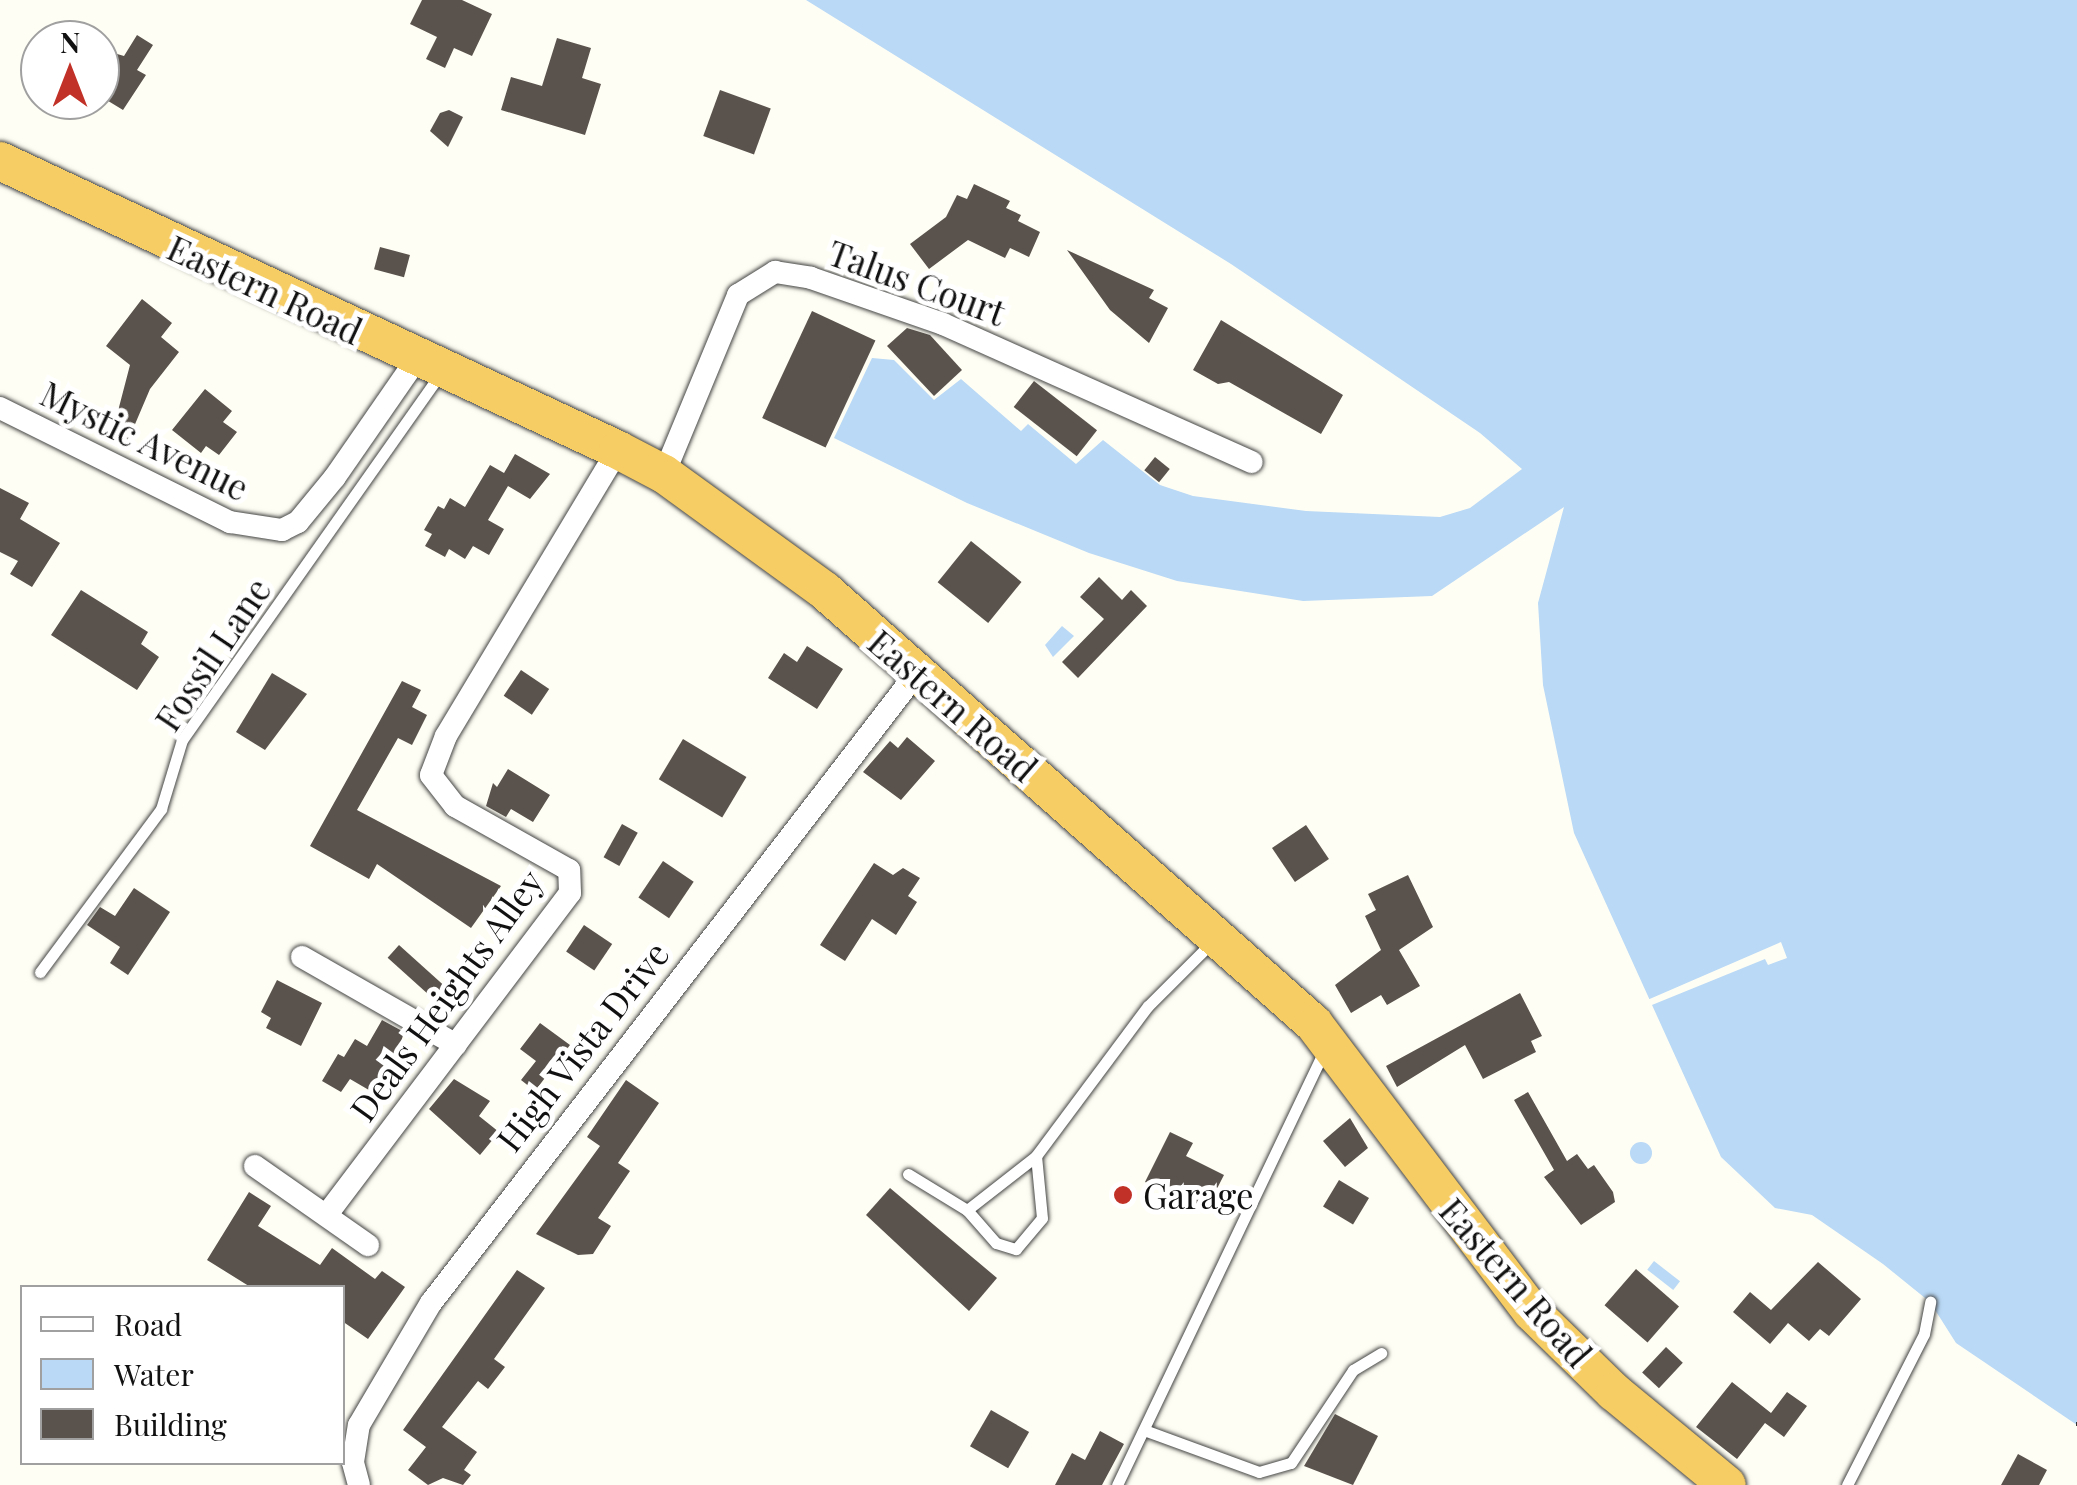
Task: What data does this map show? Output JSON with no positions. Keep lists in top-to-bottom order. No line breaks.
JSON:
{"streets":{"highway":["Eastern Road"],"street":["Talus Court","Mystic Avenue","Deals Heights Alley","High Vista Drive"],"lane":["Fossil Lane"]},"crossings":[["Talus Court","Eastern Road"],["Eastern Road","Mystic Avenue"],["Eastern Road","Fossil Lane"],["Eastern Road","Deals Heights Alley"],["Eastern Road","High Vista Drive"],["Mystic Avenue","Fossil Lane"]],"places":["Garage"],"legend":["Road","Water","Building"],"north":"top"}
